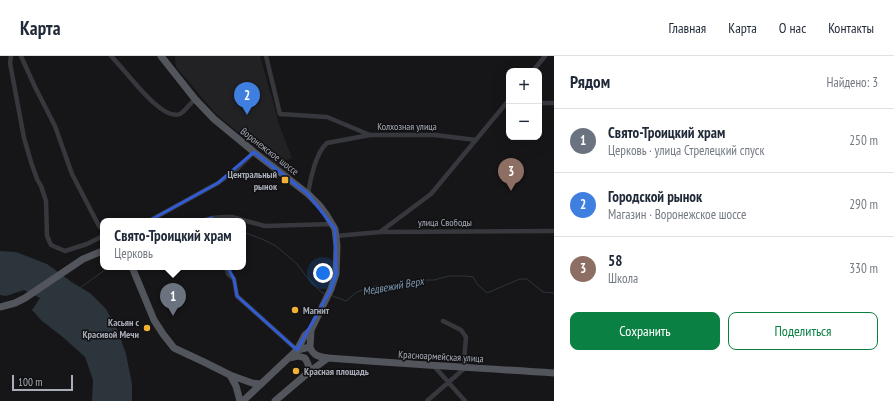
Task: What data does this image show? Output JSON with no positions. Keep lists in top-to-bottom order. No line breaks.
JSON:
{"streets":{"main road":["Воронежское шоссе","Красноармейская улица"],"street":["Колхозная улица","улица Свободы"]},"crossings":[["Воронежское шоссе","улица Свободы"]],"water":["Медвежий Верх"],"places":{"transit":["Центральный рынок"],"other":["Магнит","Касьян с Красивой Мечи","Красная площадь"]},"scale_bar":"100 m","page":{"header":"Карта","nav":["Главная","Карта","О нас","Контакты"],"heading":["Рядом","Найдено: 3"],"map_buttons":["+","−"],"pins":["2","3","1"],"list":[{"mark":"1","name":"Свято-Троицкий храм","note":"Церковь · улица Стрелецкий спуск","value":"250 m"},{"mark":"2","name":"Городской рынок","note":"Магазин · Воронежское шоссе","value":"290 m"},{"mark":"3","name":"58","note":"Школа","value":"330 m"}],"popup":["Свято-Троицкий храм","Церковь"],"buttons":["Сохранить","Поделиться"],"scale":"100 m"}}
